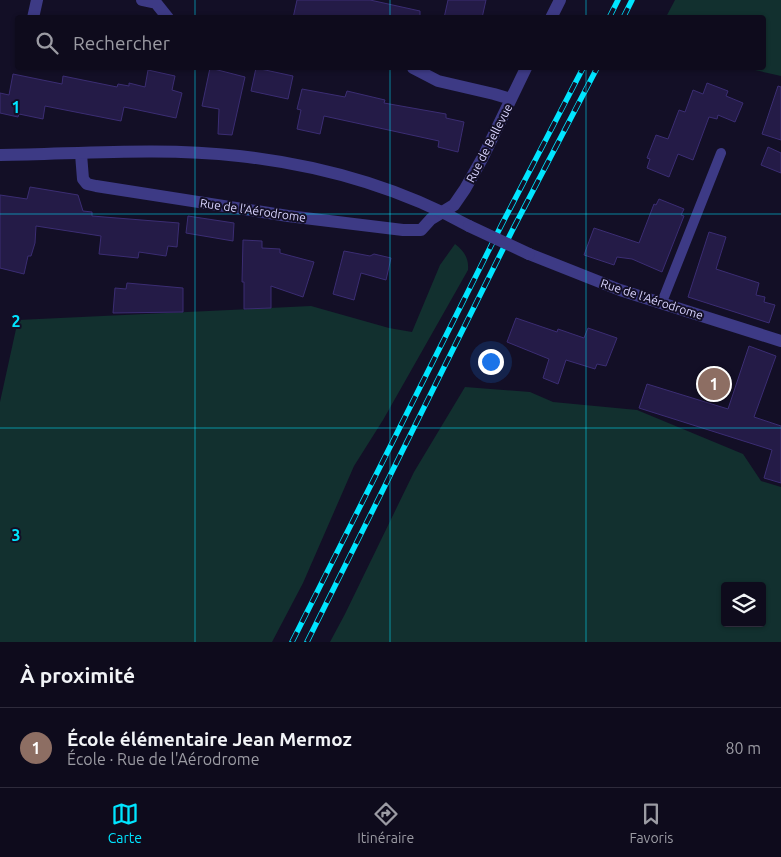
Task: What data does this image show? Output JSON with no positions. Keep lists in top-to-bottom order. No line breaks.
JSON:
{"streets":{"street":["Rue de Bellevue","Rue de l'Aérodrome"]},"crossings":[["Rue de Bellevue","Rue de l'Aérodrome"]],"page":{"search":"Rechercher","pins":"1","heading":"À proximité","list":[{"mark":"1","name":"École élémentaire Jean Mermoz","note":"École · Rue de l'Aérodrome","value":"80 m"}],"nav":["Carte","Itinéraire","Favoris"]},"grid":{"rows":["1","2","3"]}}
